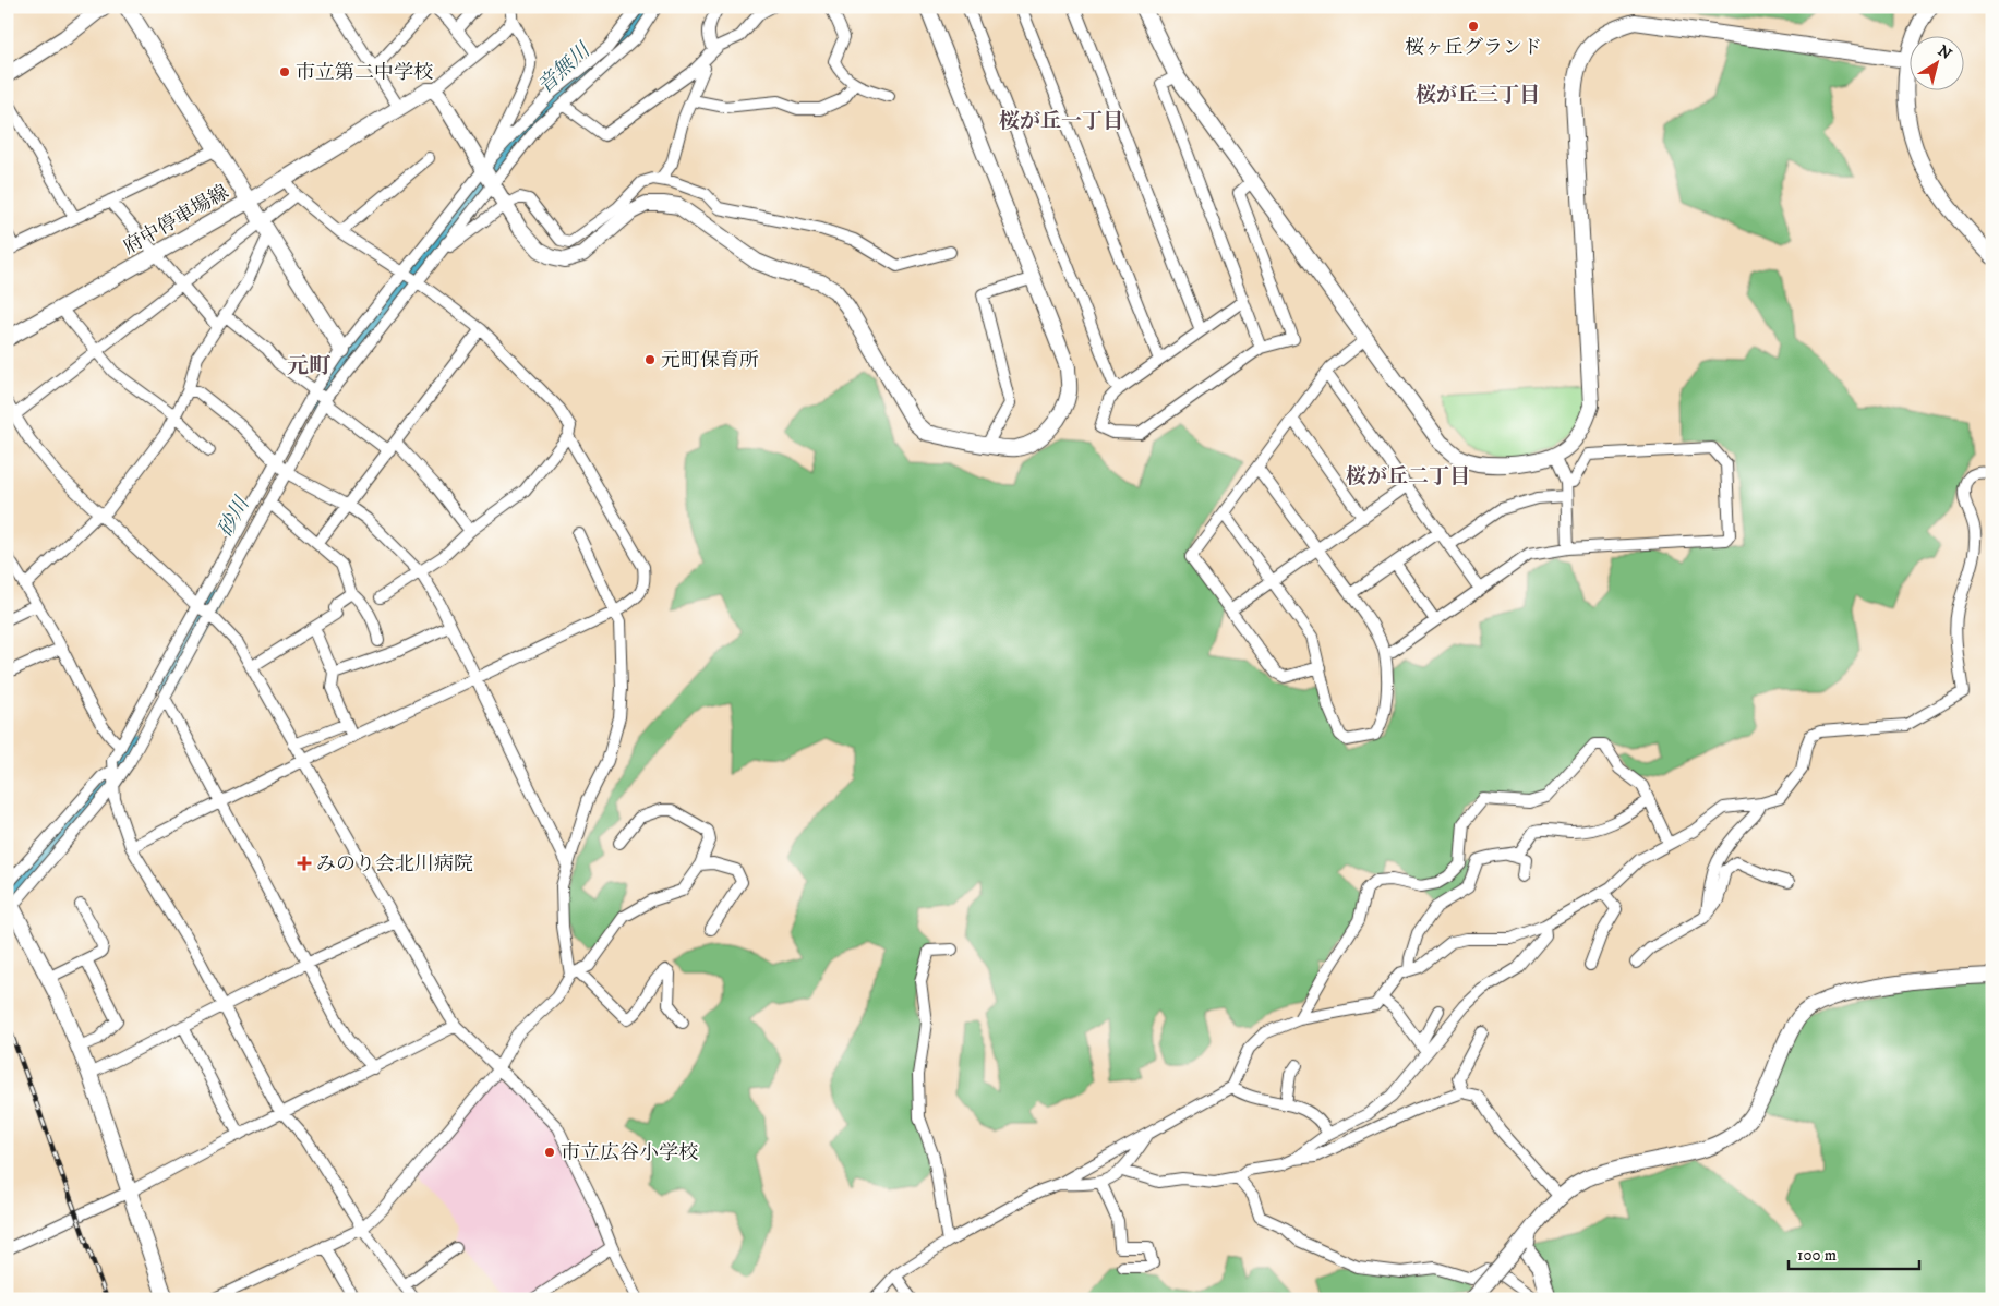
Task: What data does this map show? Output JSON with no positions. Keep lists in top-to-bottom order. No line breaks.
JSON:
{"streets":{"street":["府中停車場線"]},"districts":["桜が丘三丁目","桜が丘一丁目","元町","桜が丘二丁目"],"water":["音無川","砂川"],"places":{"other":["桜ヶ丘グランド","市立第二中学校","元町保育所","市立広谷小学校"],"health":["みのり会北川病院"]},"scale_bar":"100 m","north":"top right"}
